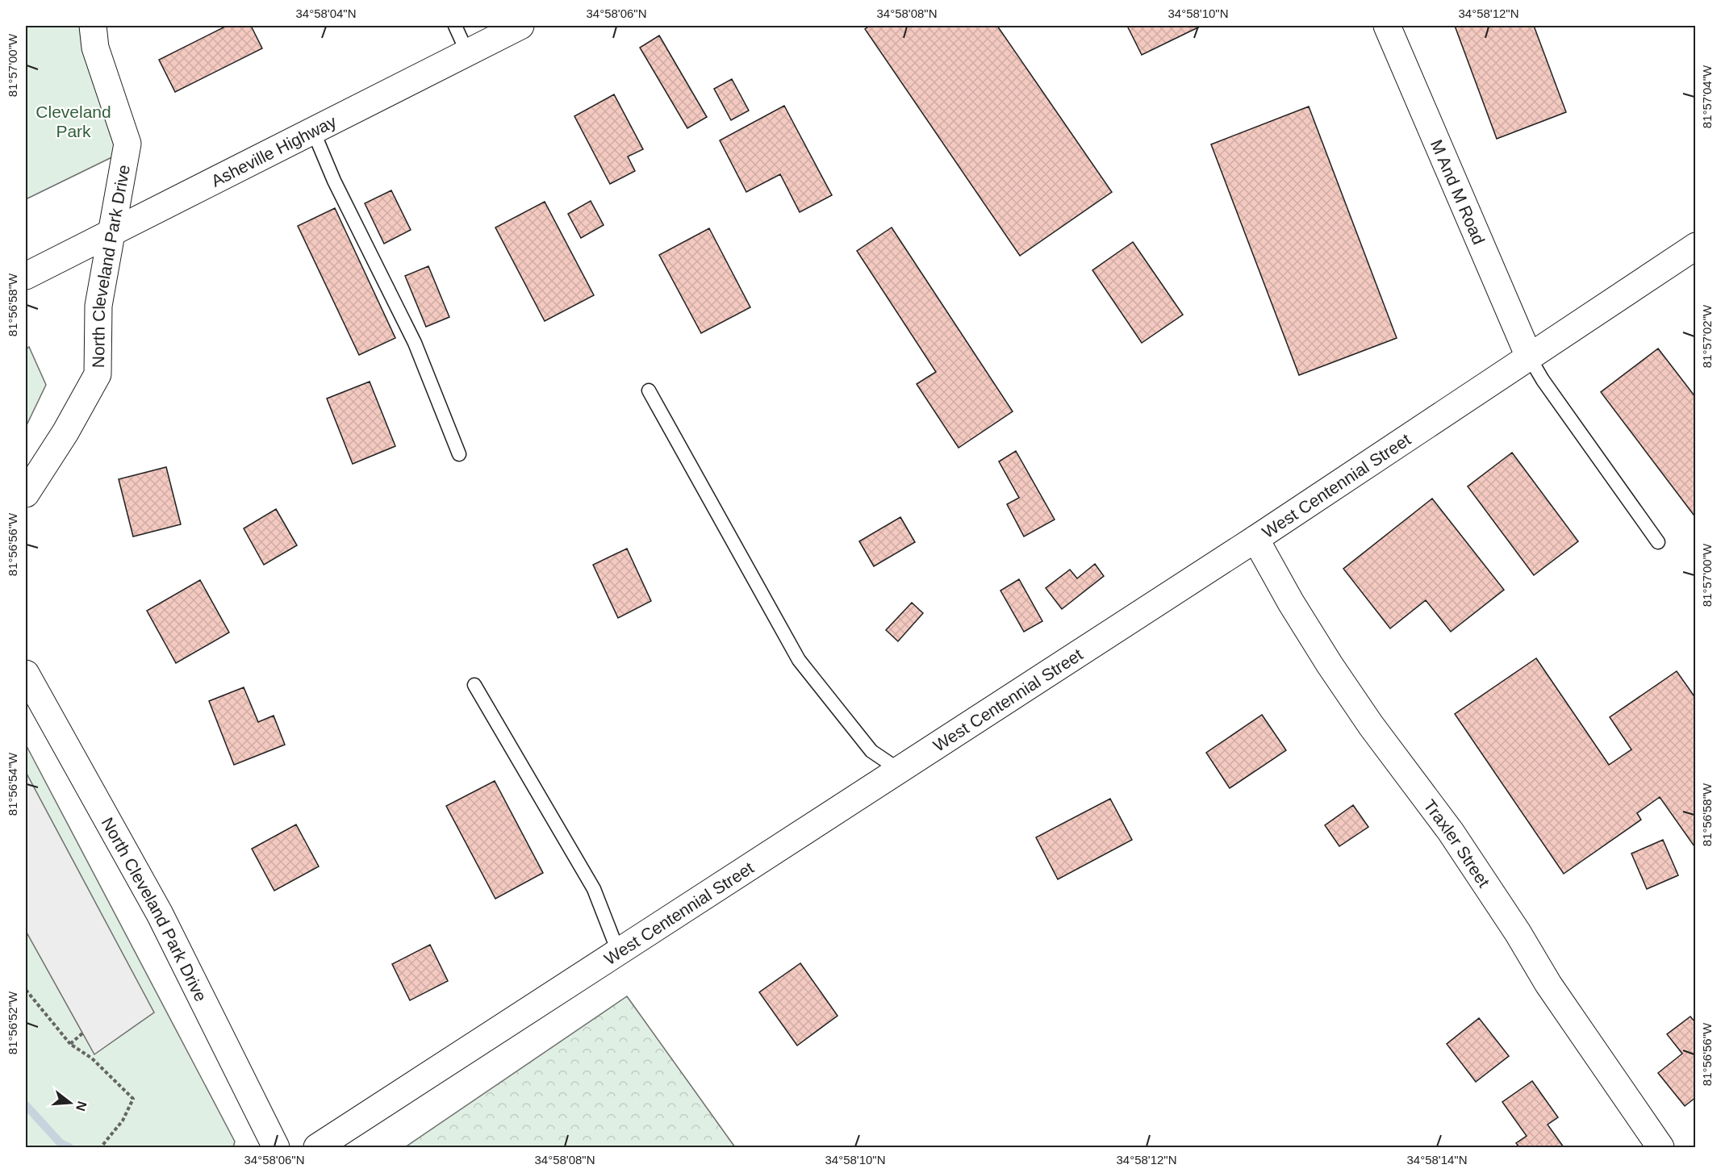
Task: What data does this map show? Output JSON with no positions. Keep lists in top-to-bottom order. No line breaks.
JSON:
{"streets":{"street":["Asheville Highway","M And M Road","North Cleveland Park Drive","West Centennial Street","Traxler Street"]},"crossings":[["Asheville Highway","North Cleveland Park Drive"],["M And M Road","West Centennial Street"],["West Centennial Street","Traxler Street"]],"parks":["Cleveland Park"],"north":"right","coordinates":["34°58'04\"N","34°58'06\"N","34°58'08\"N","34°58'10\"N","34°58'12\"N","81°57'00\"W","81°57'04\"W","81°56'58\"W","81°57'02\"W","81°56'56\"W","81°56'54\"W","81°56'52\"W","34°58'14\"N"]}
